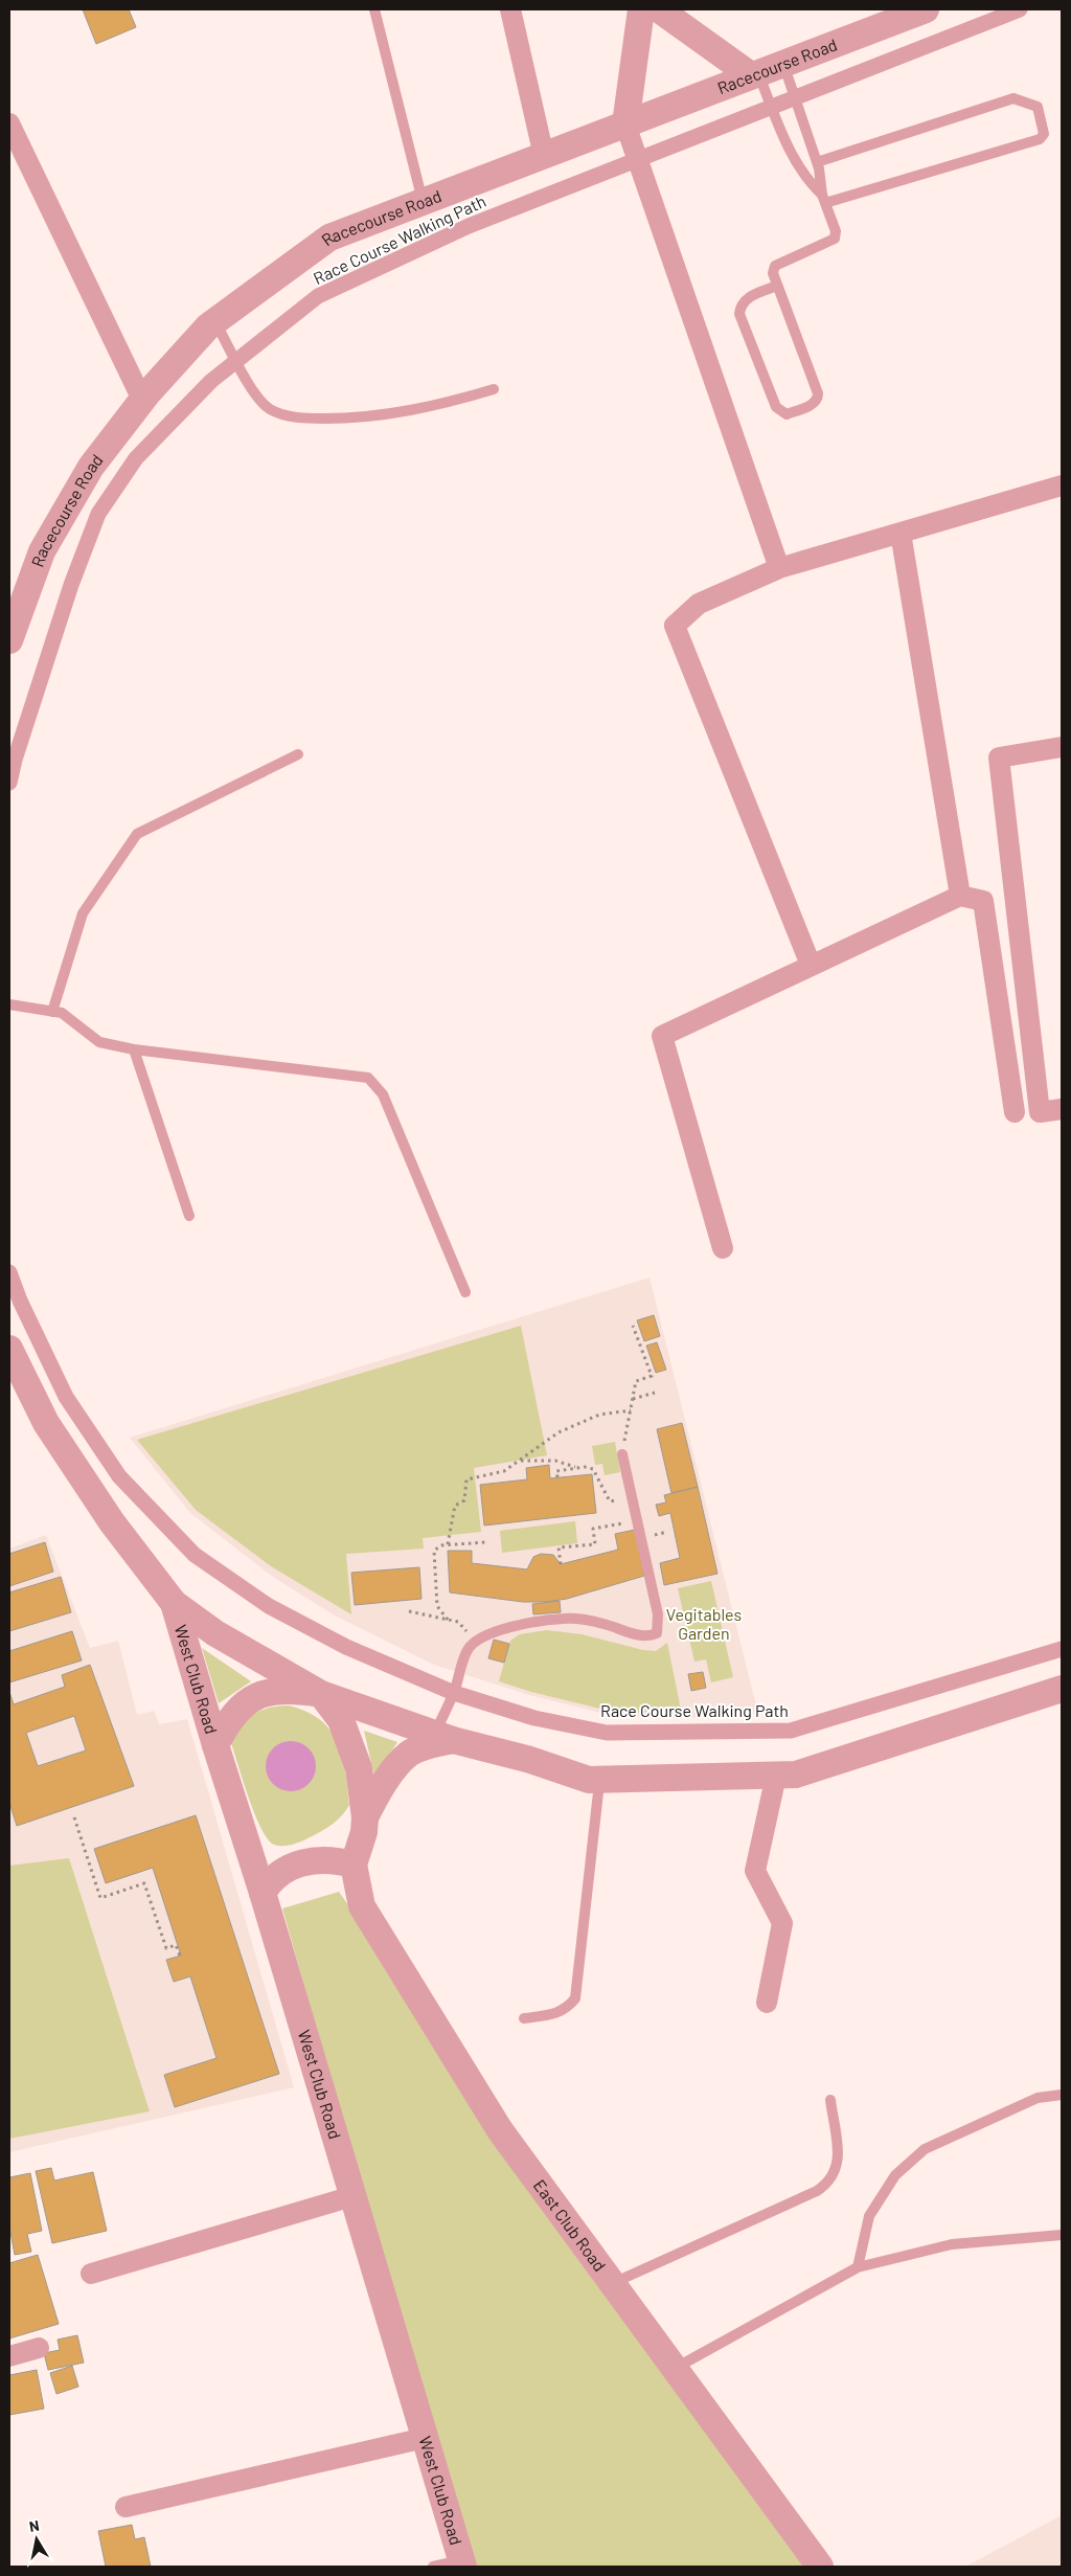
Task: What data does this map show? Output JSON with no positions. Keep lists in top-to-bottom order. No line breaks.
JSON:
{"streets":{"street":["Racecourse Road","Race Course Walking Path","West Club Road","East Club Road"]},"parks":["Vegitables Garden"],"north":"top"}
